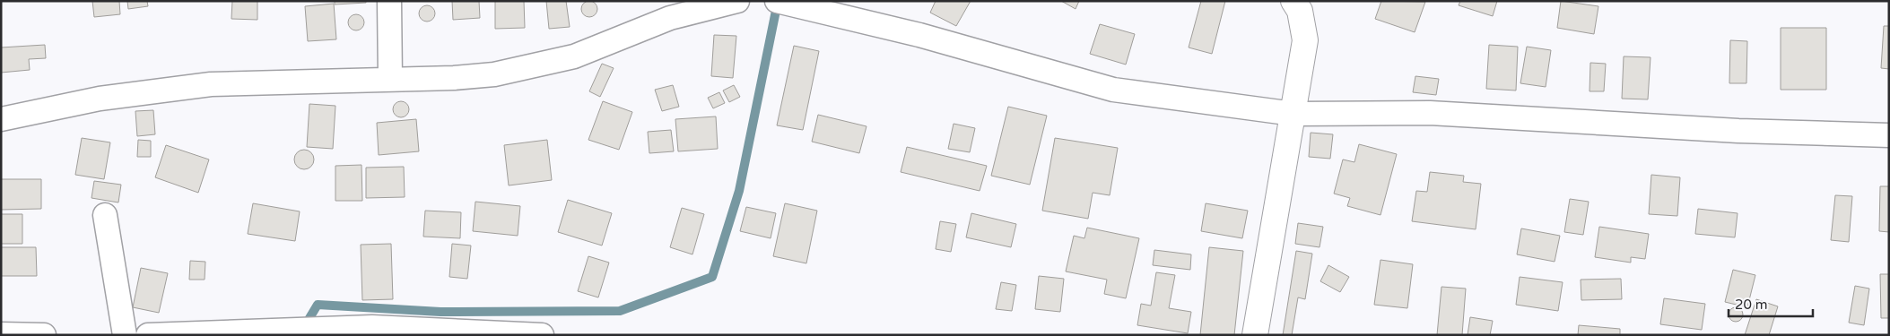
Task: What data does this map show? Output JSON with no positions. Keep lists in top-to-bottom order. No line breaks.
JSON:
{"scale_bar":"20 m"}
